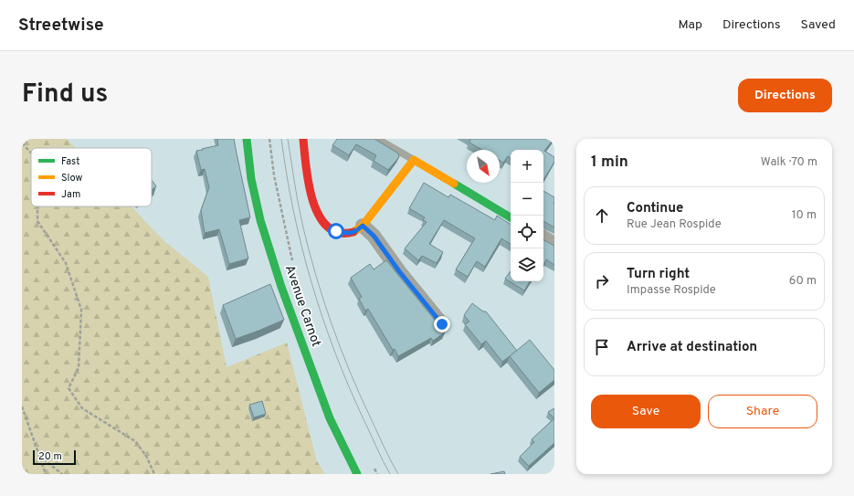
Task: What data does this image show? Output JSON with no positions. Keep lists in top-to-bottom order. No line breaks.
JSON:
{"streets":{"main road":["Avenue Carnot"]},"legend":["Fast","Slow","Jam"],"scale_bar":"20 m","north":"bottom right","page":{"header":"Streetwise","nav":["Map","Directions","Saved"],"title":"Find us","buttons":["Directions",["Save","Share"]],"heading":["1 min","Walk · 70 m"],"map_buttons":["+","−"],"list":[["Continue","Rue Jean Rospide","10 m"],["Turn right","Impasse Rospide","60 m"],"Arrive at destination"],"scale":"20 m"}}
